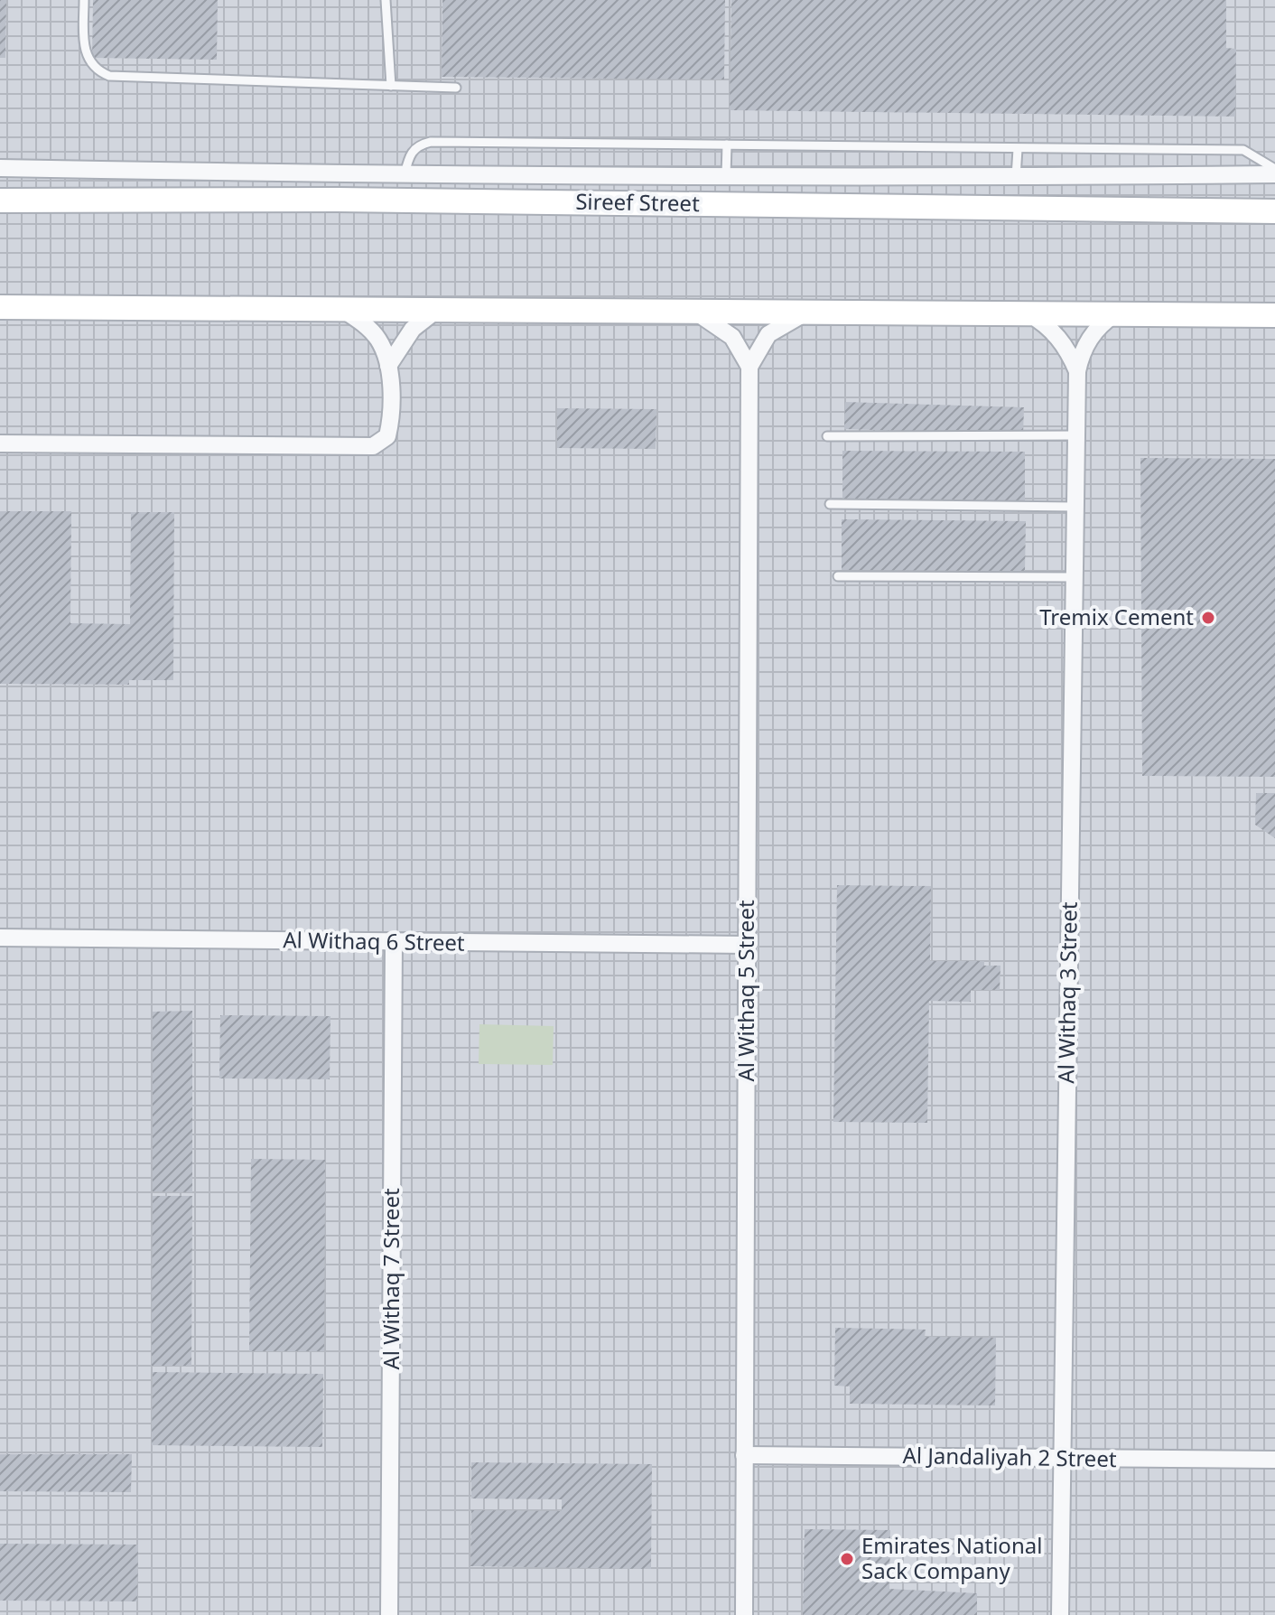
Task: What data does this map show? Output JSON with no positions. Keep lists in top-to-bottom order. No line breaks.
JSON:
{"streets":{"street":["Sireef Street","Al Withaq 6 Street","Al Withaq 5 Street","Al Withaq 3 Street","Al Withaq 7 Street","Al Jandaliyah 2 Street"]},"crossings":[["Al Withaq 6 Street","Al Withaq 5 Street"],["Al Withaq 6 Street","Al Withaq 7 Street"],["Al Withaq 5 Street","Al Jandaliyah 2 Street"],["Al Withaq 3 Street","Al Jandaliyah 2 Street"]],"places":["Tremix Cement","Emirates National Sack Company"]}
